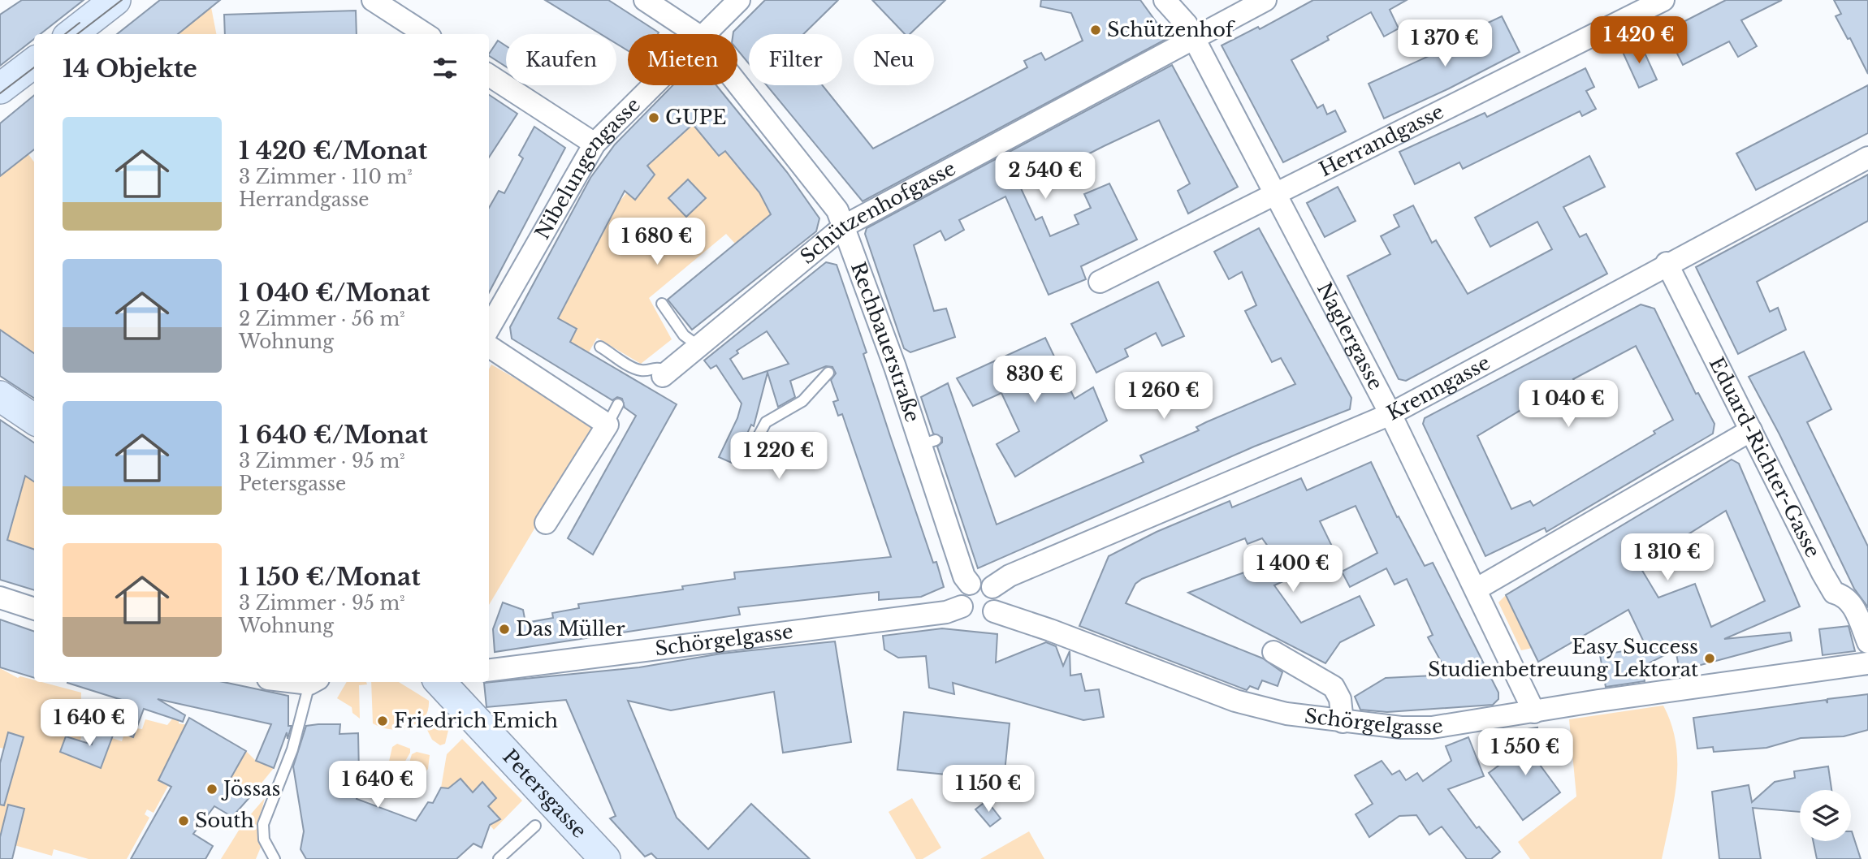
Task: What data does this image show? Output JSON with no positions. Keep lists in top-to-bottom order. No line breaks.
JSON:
{"streets":{"main road":["Petersgasse"],"street":["Herrandgasse","Nibelungengasse","Schützenhofgasse","Naglergasse","Rechbauerstraße","Krenngasse","Eduard-Richter-Gasse","Schörgelgasse"]},"crossings":[["Herrandgasse","Naglergasse"],["Schützenhofgasse","Naglergasse"],["Schützenhofgasse","Rechbauerstraße"],["Naglergasse","Krenngasse"],["Naglergasse","Schörgelgasse"],["Rechbauerstraße","Krenngasse"],["Rechbauerstraße","Schörgelgasse"],["Krenngasse","Eduard-Richter-Gasse"],["Krenngasse","Schörgelgasse"]],"places":["Schützenhof","GUPE","Das Müller","Easy Success Studienbetreuung Lektorat","Friedrich Emich","Jössas","South"],"page":{"price":["1 420 €","1 370 €","2 540 €","1 680 €","830 €","1 260 €","1 040 €","1 220 €","1 310 €","1 400 €","1 640 €","1 550 €","1 640 €","1 150 €"],"chip":["Kaufen","Mieten","Filter","Neu"],"heading":"14 Objekte","list":[{"name":"1 420 €/Monat","note":"3 Zimmer · 110 m² · Herrandgasse"},{"name":"1 040 €/Monat","note":"2 Zimmer · 56 m² · Wohnung"},{"name":"1 640 €/Monat","note":"3 Zimmer · 95 m² · Petersgasse"},{"name":"1 150 €/Monat","note":"3 Zimmer · 95 m² · Wohnung"}]}}
